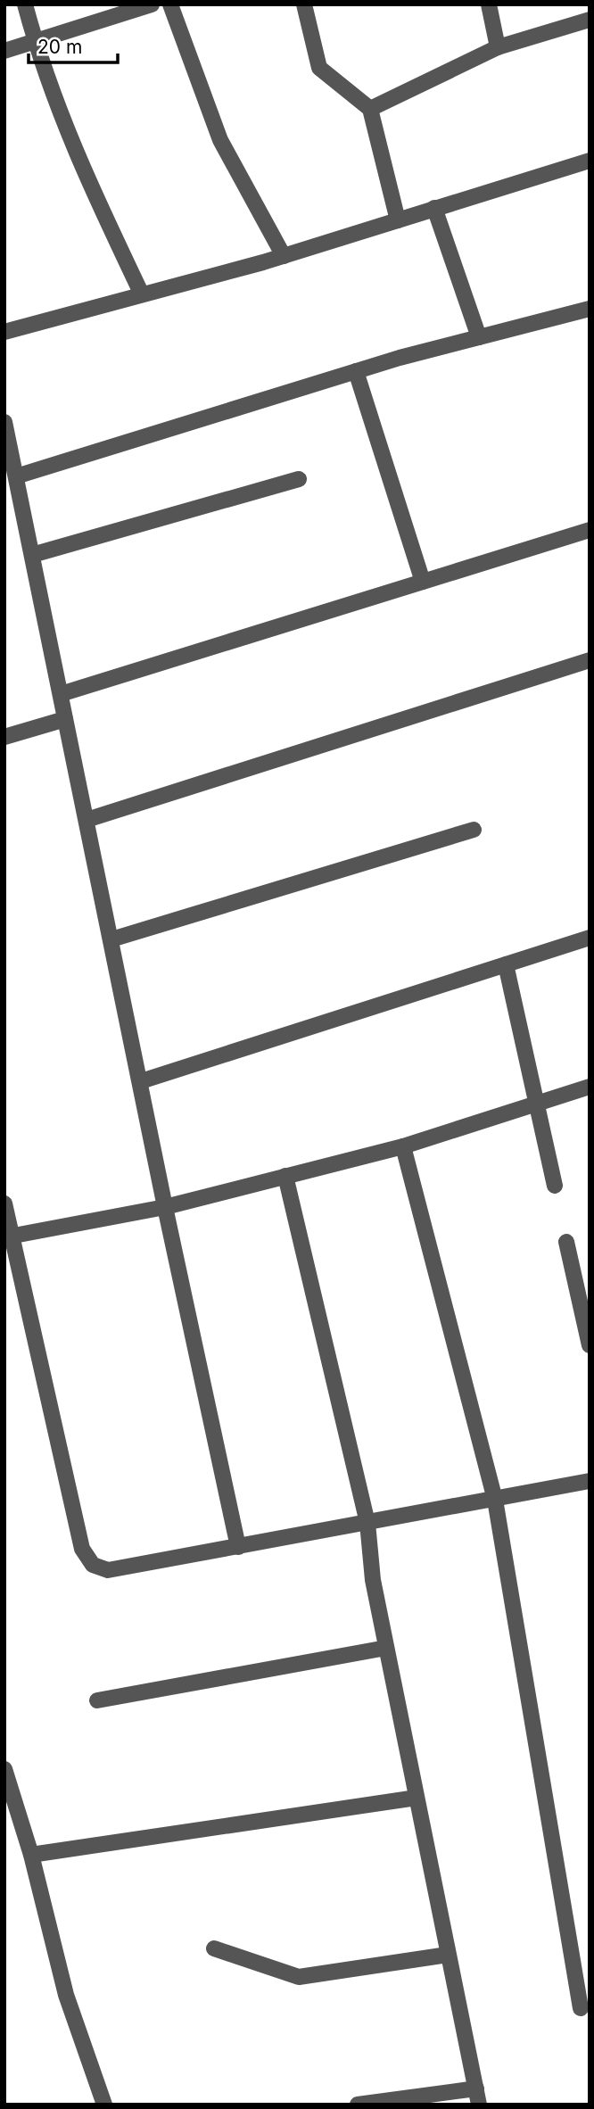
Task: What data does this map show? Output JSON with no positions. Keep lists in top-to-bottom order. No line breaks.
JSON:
{"scale_bar":"20 m"}
